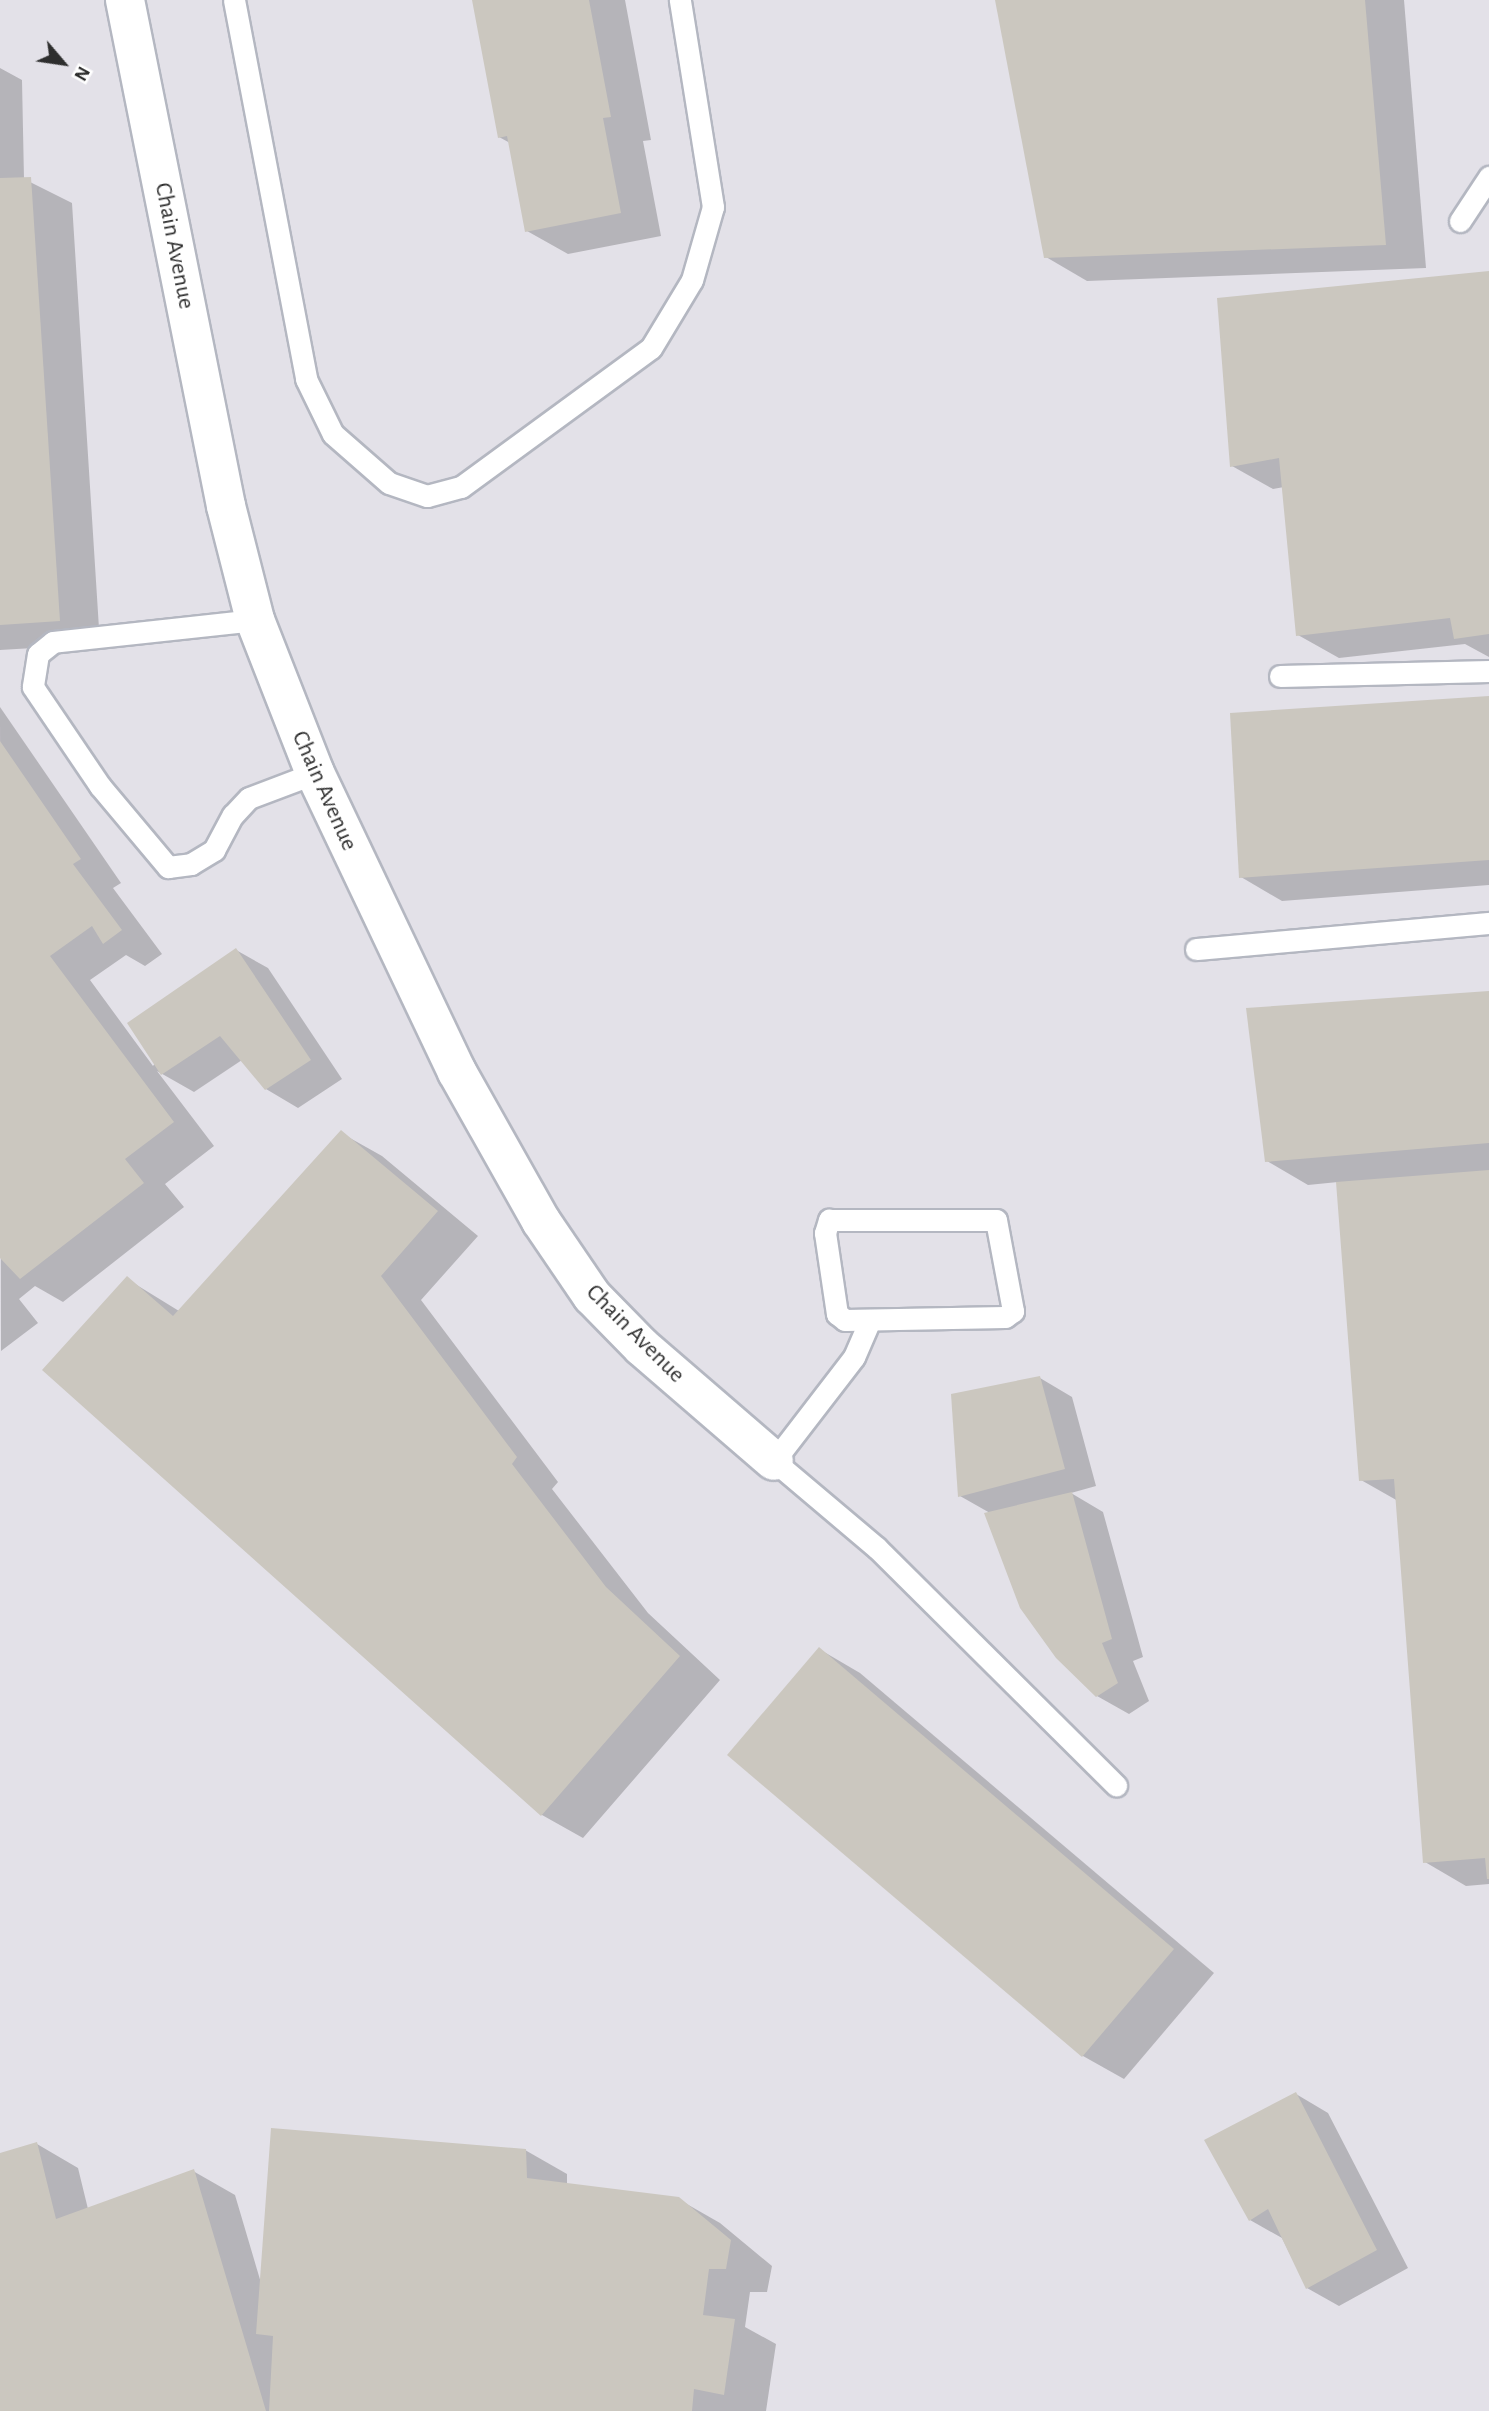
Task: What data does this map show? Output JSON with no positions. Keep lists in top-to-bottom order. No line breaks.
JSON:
{"streets":{"street":["Chain Avenue"]},"north":"bottom right"}
